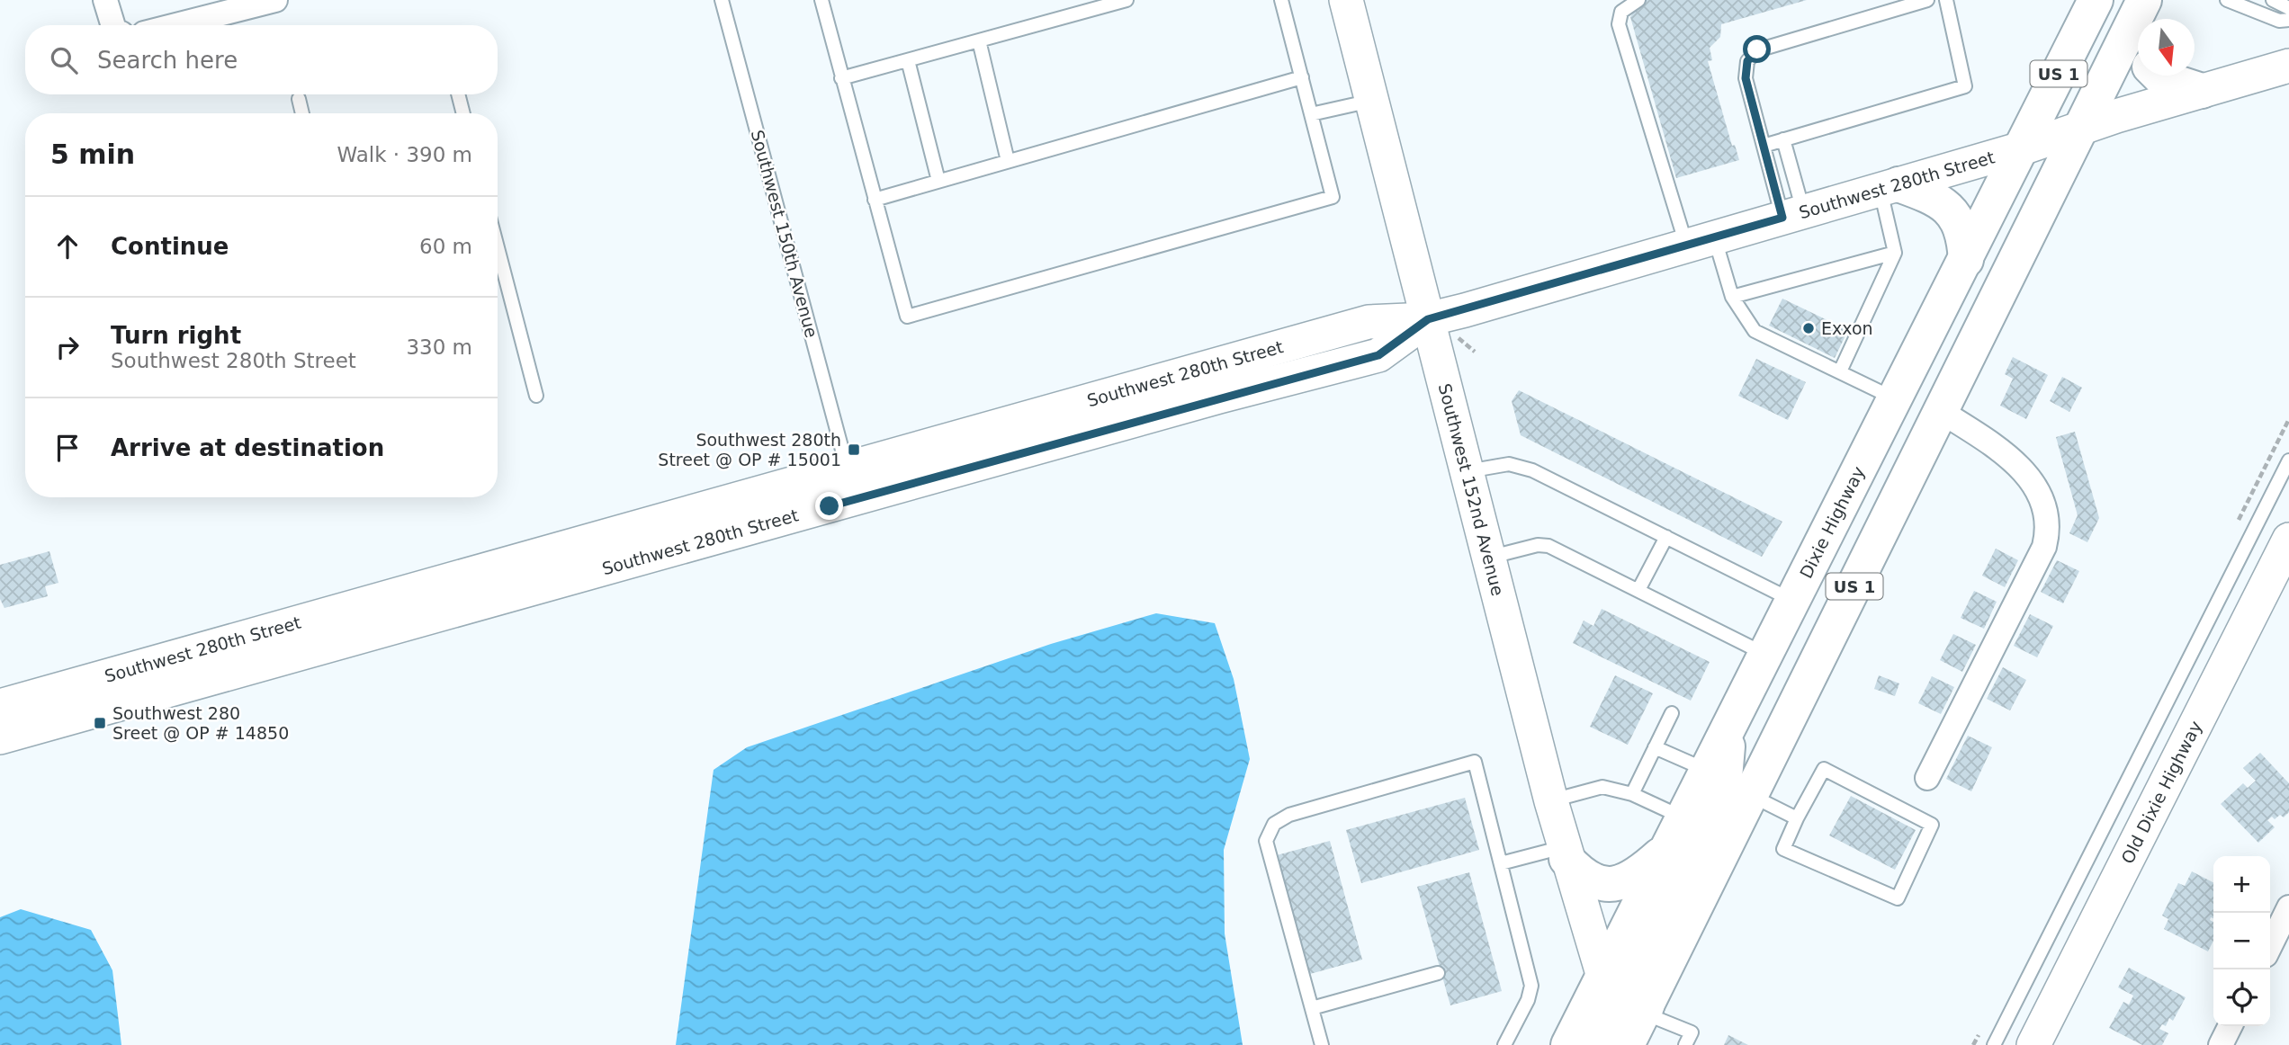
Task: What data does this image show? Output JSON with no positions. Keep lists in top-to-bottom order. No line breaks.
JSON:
{"streets":{"highway":["US 1","Dixie Highway"],"street":["Southwest 280th Street","Southwest 152nd Avenue","Old Dixie Highway"],"lane":["Southwest 150th Avenue"]},"crossings":[["US 1","Southwest 280th Street"],["Southwest 280th Street","Southwest 150th Avenue"],["Southwest 280th Street","Southwest 152nd Avenue"],["Southwest 280th Street","Dixie Highway"],["Southwest 152nd Avenue","Dixie Highway"]],"places":{"other":["Exxon"],"transit":["Southwest 280th Street @ OP # 15001","Southwest 280 Sreet @ OP # 14850"]},"north":"bottom","page":{"search":"Search here","heading":["5 min","Walk · 390 m"],"list":[["Continue","60 m"],["Turn right","Southwest 280th Street","330 m"],"Arrive at destination"],"map_buttons":["+","−"]}}
